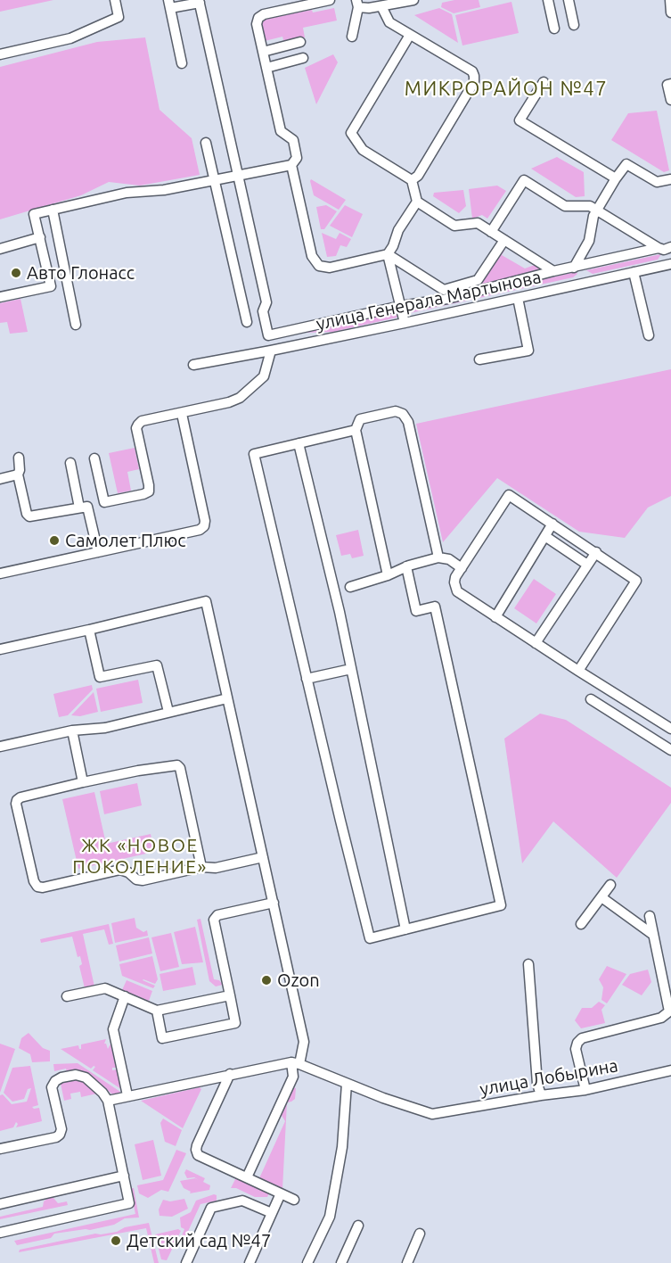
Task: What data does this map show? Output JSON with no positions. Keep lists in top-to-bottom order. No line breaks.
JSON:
{"streets":{"street":["улица Генерала Мартынова","улица Лобырина"]},"districts":["МИКРОРАЙОН №47","ЖК «НОВОЕ ПОКОЛЕНИЕ»"],"places":["Авто Глонасс","Самолет Плюс","Ozon","Детский сад №47"]}
